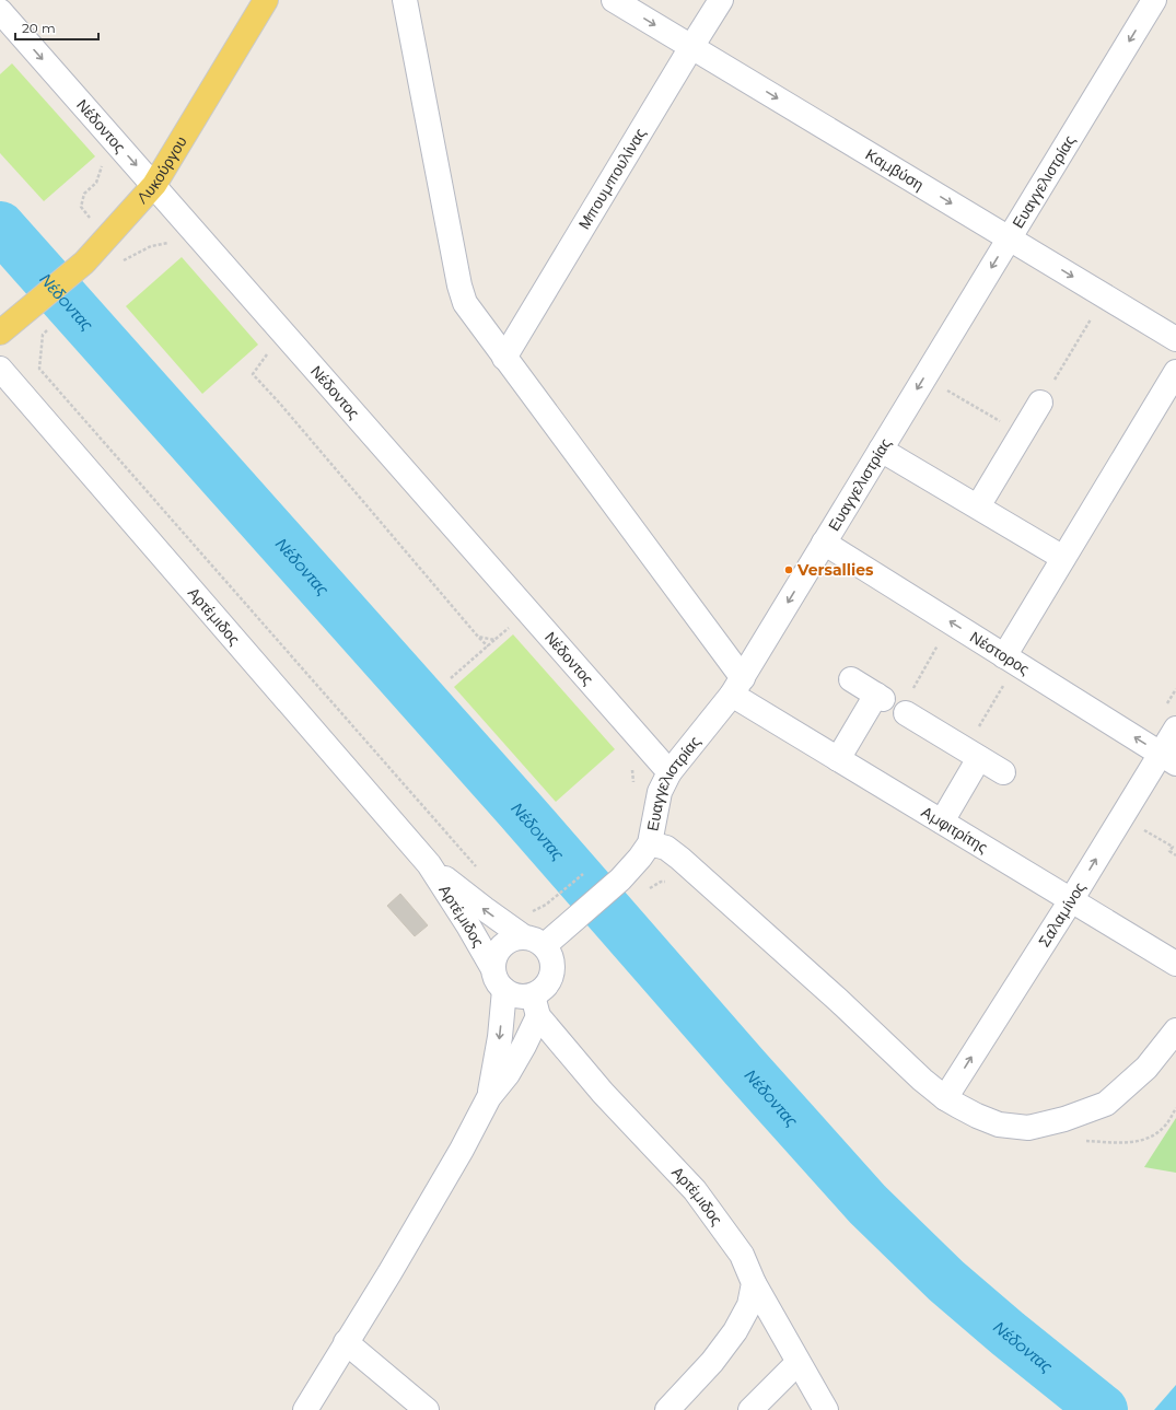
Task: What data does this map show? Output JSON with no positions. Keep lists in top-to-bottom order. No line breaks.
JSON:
{"streets":{"main road":["Λυκούργου"],"street":["Νέδοντος","Καμβύση","Μπουμπουλίνας","Ευαγγελιστρίας","Αρτέμιδος","Νέστορος","Αμφιτρίτης","Σαλαμίνος"]},"crossings":[["Νέδοντος","Λυκούργου"],["Νέδοντος","Ευαγγελιστρίας"],["Καμβύση","Μπουμπουλίνας"],["Καμβύση","Ευαγγελιστρίας"],["Ευαγγελιστρίας","Αρτέμιδος"],["Ευαγγελιστρίας","Νέστορος"],["Ευαγγελιστρίας","Αμφιτρίτης"],["Νέστορος","Σαλαμίνος"],["Αμφιτρίτης","Σαλαμίνος"]],"one_way":["Καμβύση","Σαλαμίνος"],"water":["Νέδoντας"],"places":["Versallies"],"scale_bar":"20 m"}
